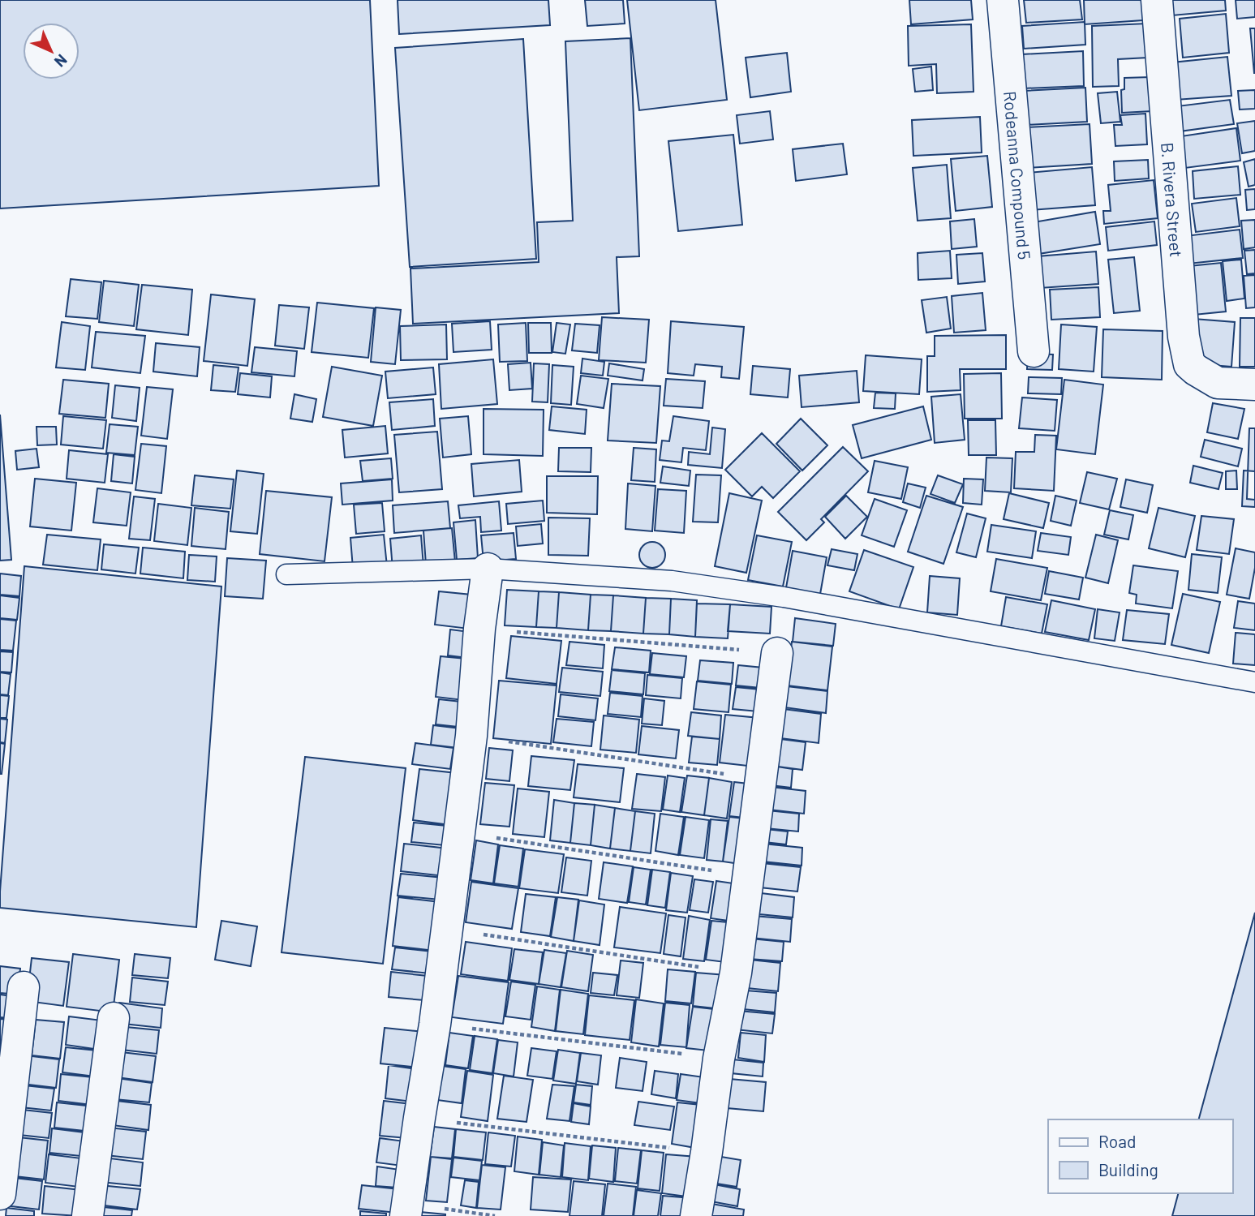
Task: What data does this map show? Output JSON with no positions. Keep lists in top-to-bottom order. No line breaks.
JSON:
{"streets":{"street":["Rodeanna Compound 5","B. Rivera Street"]},"legend":["Road","Building"],"north":"bottom right"}
